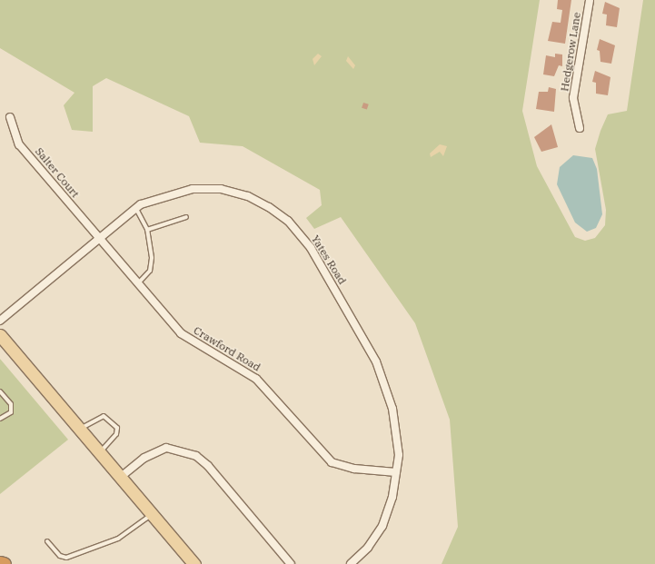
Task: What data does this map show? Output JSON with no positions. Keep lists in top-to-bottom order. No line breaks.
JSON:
{"streets":{"street":["Hedgerow Lane","Salter Court","Yates Road","Crawford Road"]},"crossings":[["Salter Court","Yates Road"],["Salter Court","Crawford Road"],["Yates Road","Crawford Road"]]}
